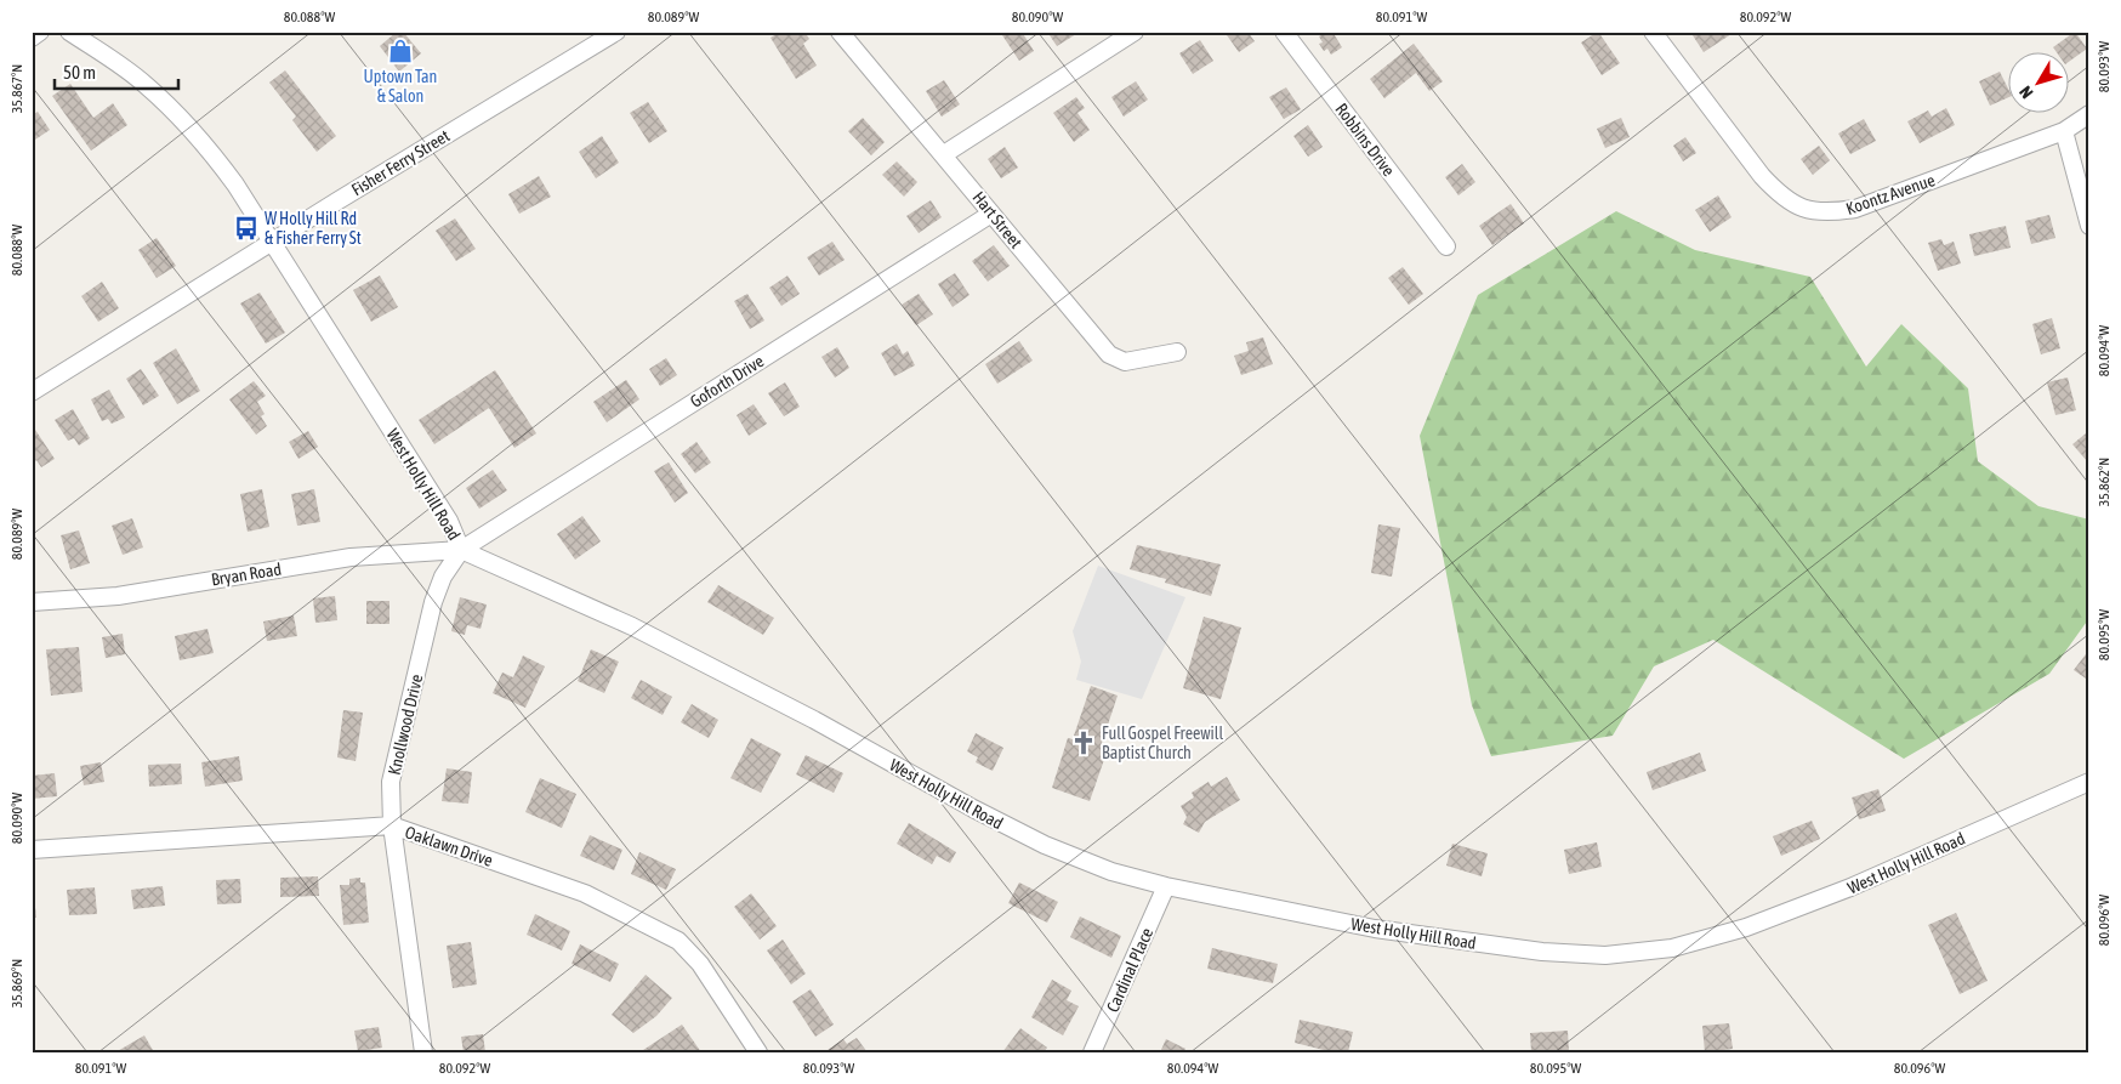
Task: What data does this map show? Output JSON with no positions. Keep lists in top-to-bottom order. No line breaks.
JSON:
{"streets":{"street":["Robbins Drive","Fisher Ferry Street","Koontz Avenue","Hart Street","Goforth Drive","West Holly Hill Road","Bryan Road","Knollwood Drive","Oaklawn Drive","Cardinal Place"]},"crossings":[["Fisher Ferry Street","West Holly Hill Road"],["Hart Street","Goforth Drive"],["Goforth Drive","West Holly Hill Road"],["Goforth Drive","Bryan Road"],["Goforth Drive","Knollwood Drive"],["West Holly Hill Road","Bryan Road"],["West Holly Hill Road","Knollwood Drive"],["West Holly Hill Road","Cardinal Place"],["Bryan Road","Knollwood Drive"],["Knollwood Drive","Oaklawn Drive"]],"places":{"shop":["Uptown Tan & Salon"],"bus stop":["W Holly Hill Rd & Fisher Ferry St"],"church":["Full Gospel Freewill Baptist Church"]},"scale_bar":"50 m","north":"bottom left","coordinates":["80.088°W","80.089°W","80.090°W","80.091°W","80.092°W","80.093°W","35.867°N","80.094°W","35.862°N","80.095°W","80.096°W","35.869°N"]}
